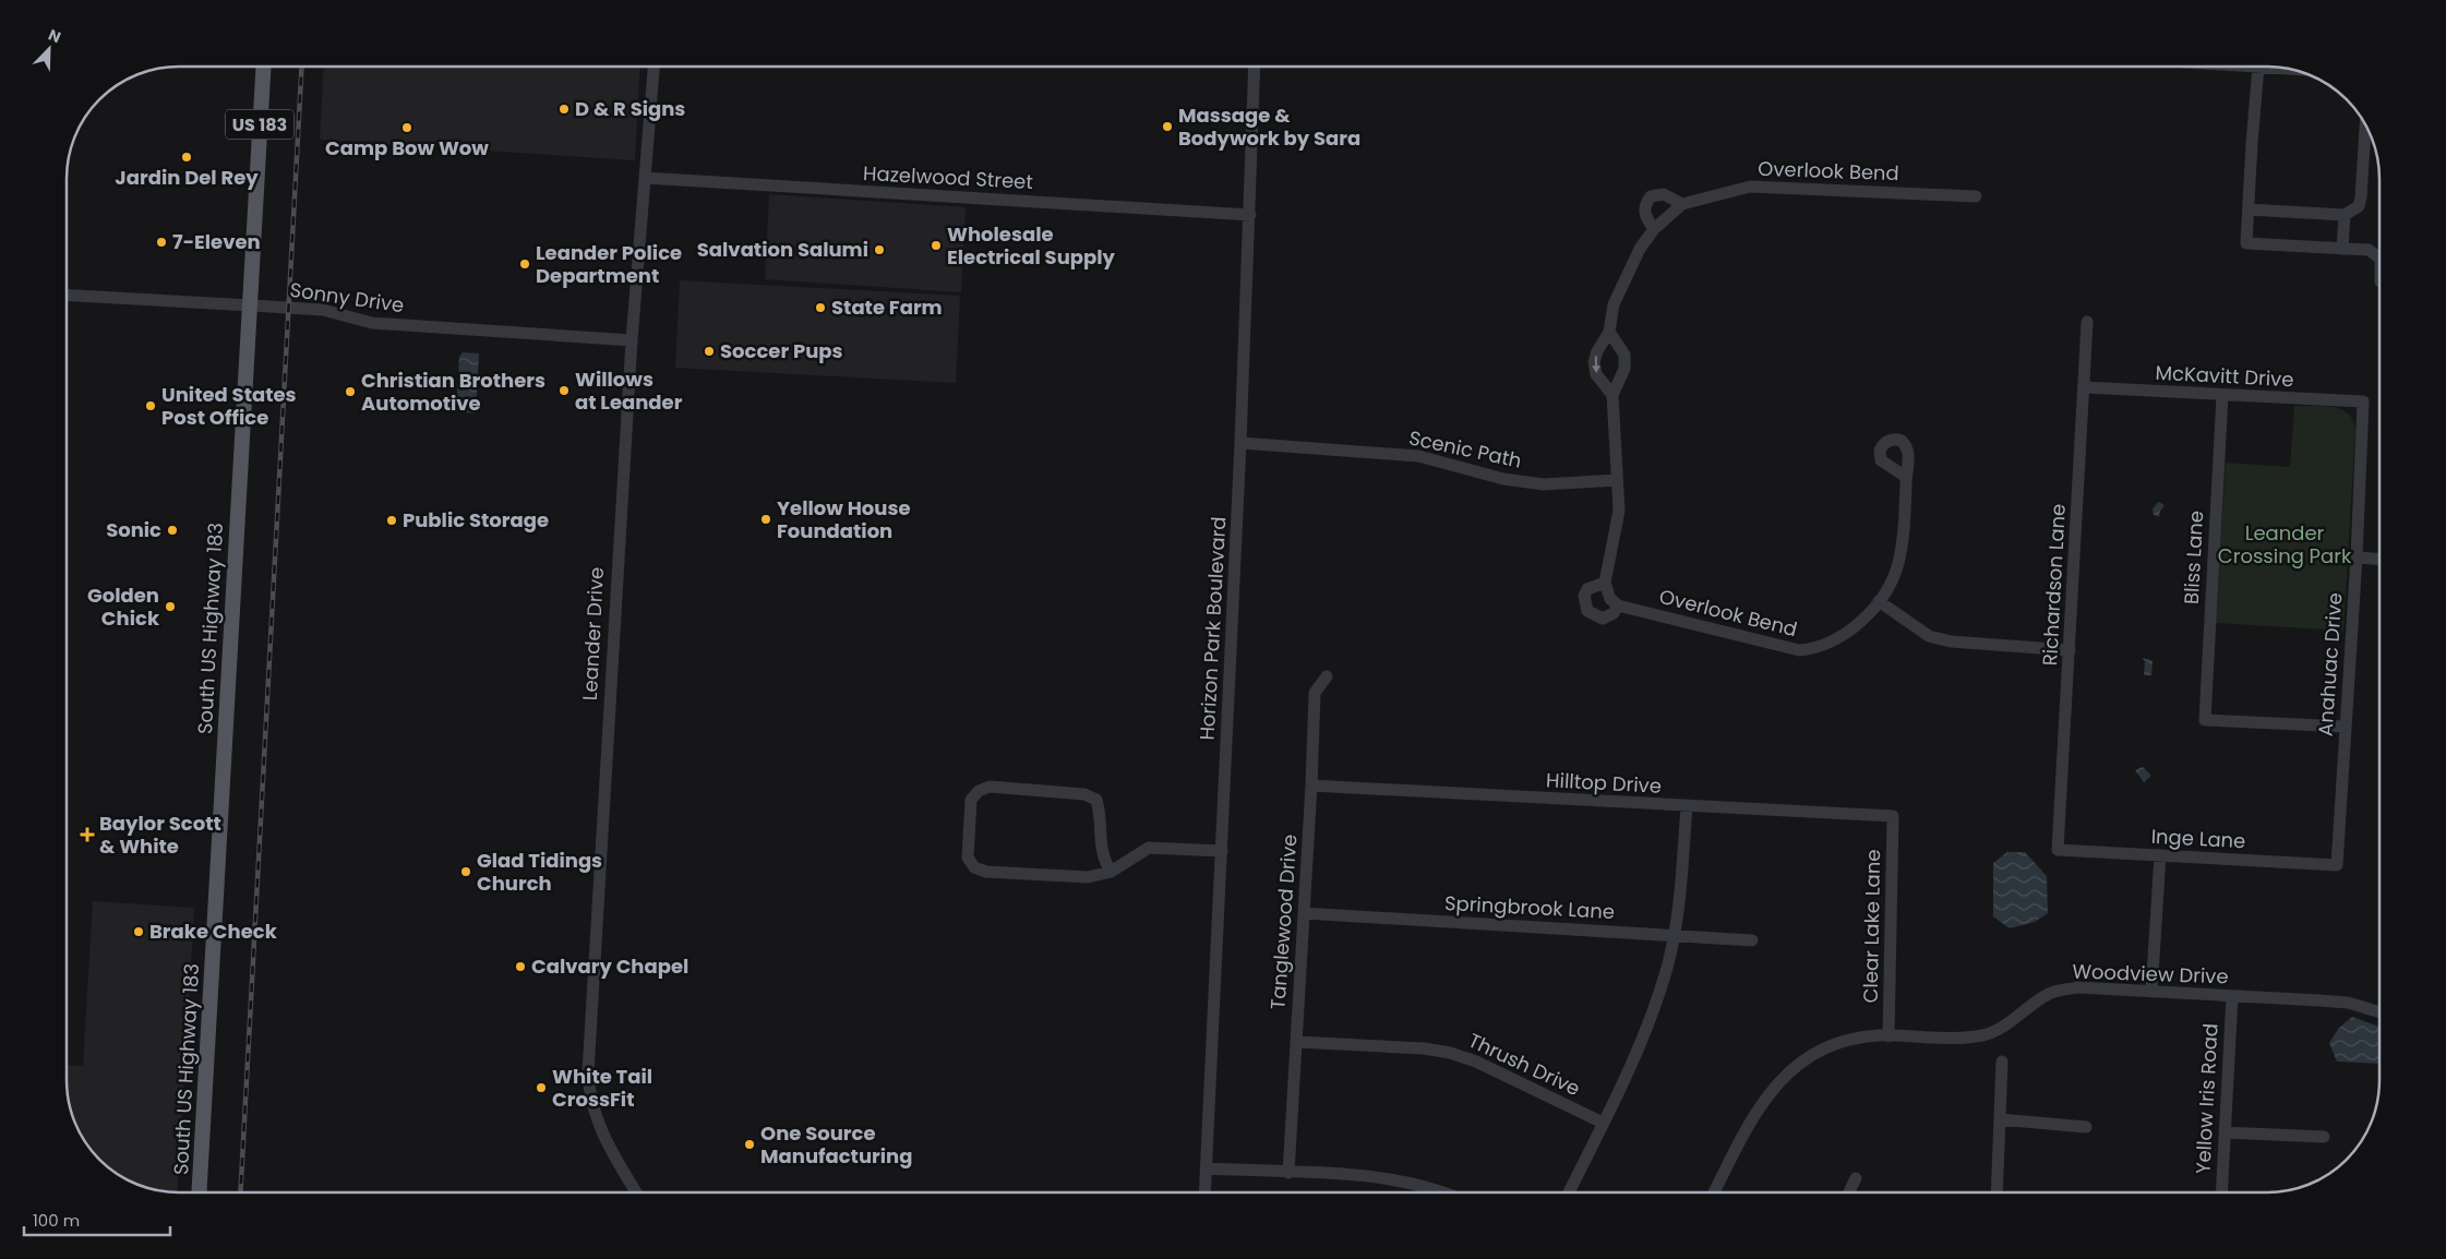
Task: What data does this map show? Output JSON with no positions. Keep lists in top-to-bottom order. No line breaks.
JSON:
{"streets":{"main road":["US 183","South US Highway 183"],"street":["Overlook Bend","Hazelwood Street","Sonny Drive","McKavitt Drive","Scenic Path","Bliss Lane","Richardson Lane","Horizon Park Boulevard","Leander Drive","Anahuac Drive","Hilltop Drive","Inge Lane","Springbrook Lane","Tanglewood Drive","Clear Lake Lane","Woodview Drive","Thrush Drive","Yellow Iris Road"]},"crossings":[["Hazelwood Street","Horizon Park Boulevard"],["Hazelwood Street","Leander Drive"],["Sonny Drive","South US Highway 183"],["Sonny Drive","Leander Drive"],["McKavitt Drive","Bliss Lane"],["McKavitt Drive","Richardson Lane"],["McKavitt Drive","Anahuac Drive"],["Scenic Path","Horizon Park Boulevard"],["Bliss Lane","Anahuac Drive"],["Richardson Lane","Inge Lane"],["Anahuac Drive","Inge Lane"],["Hilltop Drive","Tanglewood Drive"],["Hilltop Drive","Clear Lake Lane"],["Springbrook Lane","Tanglewood Drive"],["Tanglewood Drive","Thrush Drive"],["Clear Lake Lane","Woodview Drive"],["Woodview Drive","Yellow Iris Road"]],"parks":["Leander Crossing Park"],"places":{"other":["D & R Signs","Massage & Bodywork by Sara","Camp Bow Wow","Jardin Del Rey","7-Eleven","Wholesale Electrical Supply","Salvation Salumi","Leander Police Department","State Farm","Soccer Pups","Willows at Leander","Christian Brothers Automotive","United States Post Office","Yellow House Foundation","Public Storage","Sonic","Golden Chick","Glad Tidings Church","Brake Check","Calvary Chapel","White Tail CrossFit","One Source Manufacturing"],"health":["Baylor Scott & White"]},"scale_bar":"100 m","north":"top right"}
